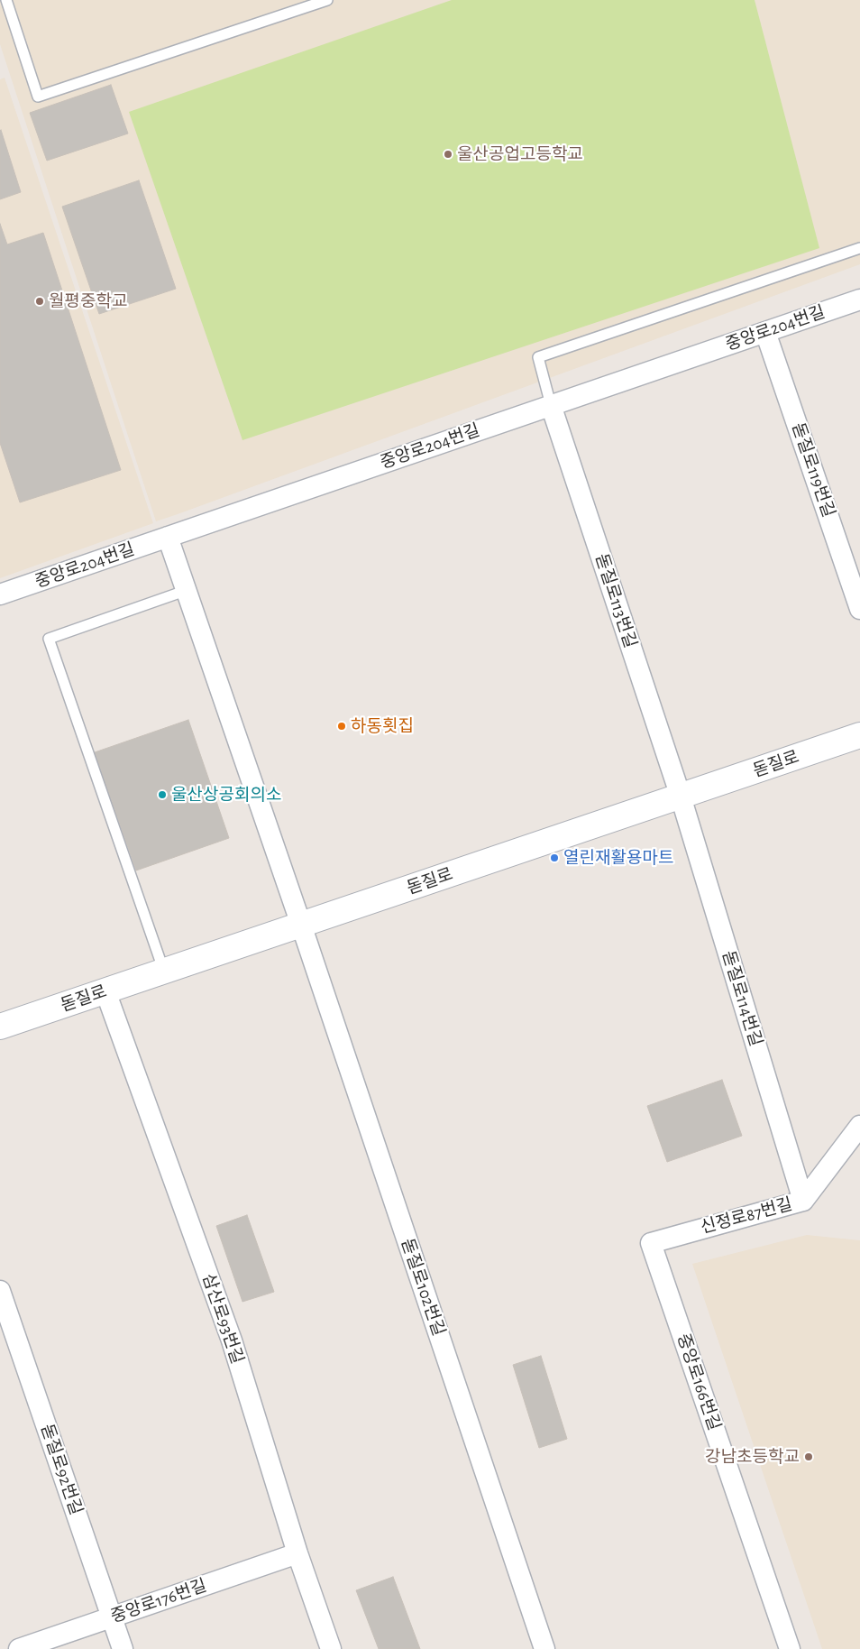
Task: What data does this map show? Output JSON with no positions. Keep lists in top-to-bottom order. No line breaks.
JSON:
{"streets":{"main road":["돋질로"],"street":["중앙로204번길","돋질로119번길","돋질로113번길","돋질로114번길","신정로87번길","돋질로102번길","삼산로93번길","중앙로166번길","돋질로92번길","중앙로176번길"]},"crossings":[["중앙로204번길","돋질로119번길"],["중앙로204번길","돋질로113번길"],["중앙로204번길","돋질로102번길"],["돋질로113번길","돋질로"],["돋질로113번길","돋질로114번길"],["돋질로","돋질로114번길"],["돋질로","돋질로102번길"],["돋질로","삼산로93번길"],["돋질로114번길","신정로87번길"],["신정로87번길","중앙로166번길"],["삼산로93번길","중앙로176번길"],["돋질로92번길","중앙로176번길"]],"places":["울산공업고등학교","월평중학교","하동횟집","울산상공회의소","열린재활용마트","강남초등학교"]}
